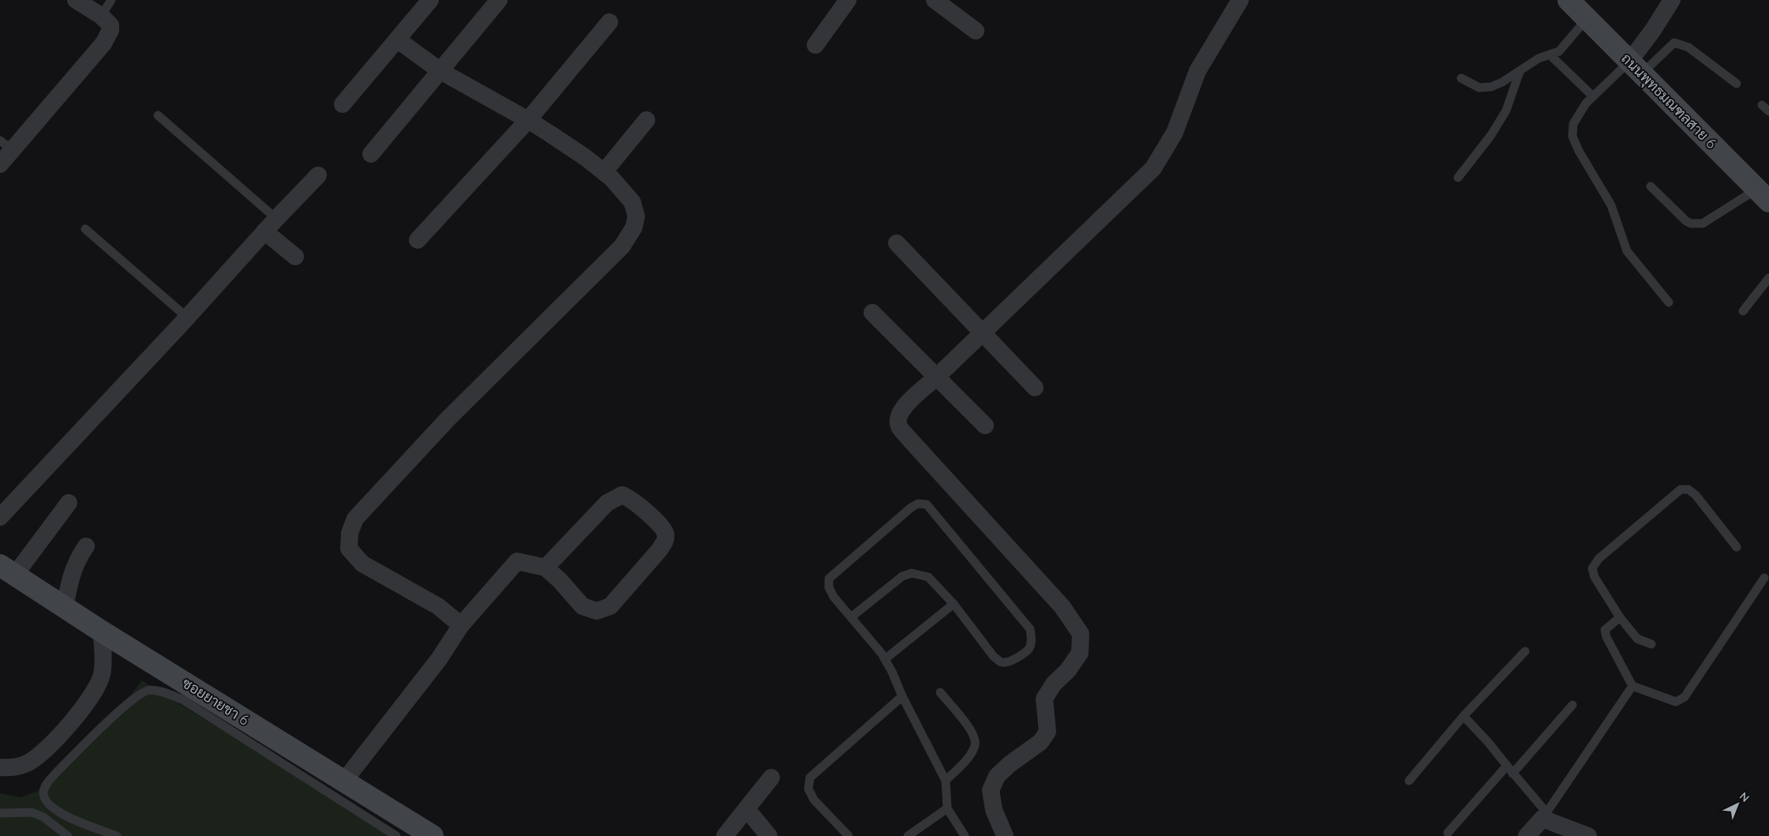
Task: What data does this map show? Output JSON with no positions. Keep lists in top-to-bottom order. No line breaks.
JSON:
{"streets":{"street":["ถนนพุทธมณฑลสาย 6","ซอยยายชา 6"]},"north":"top right"}
